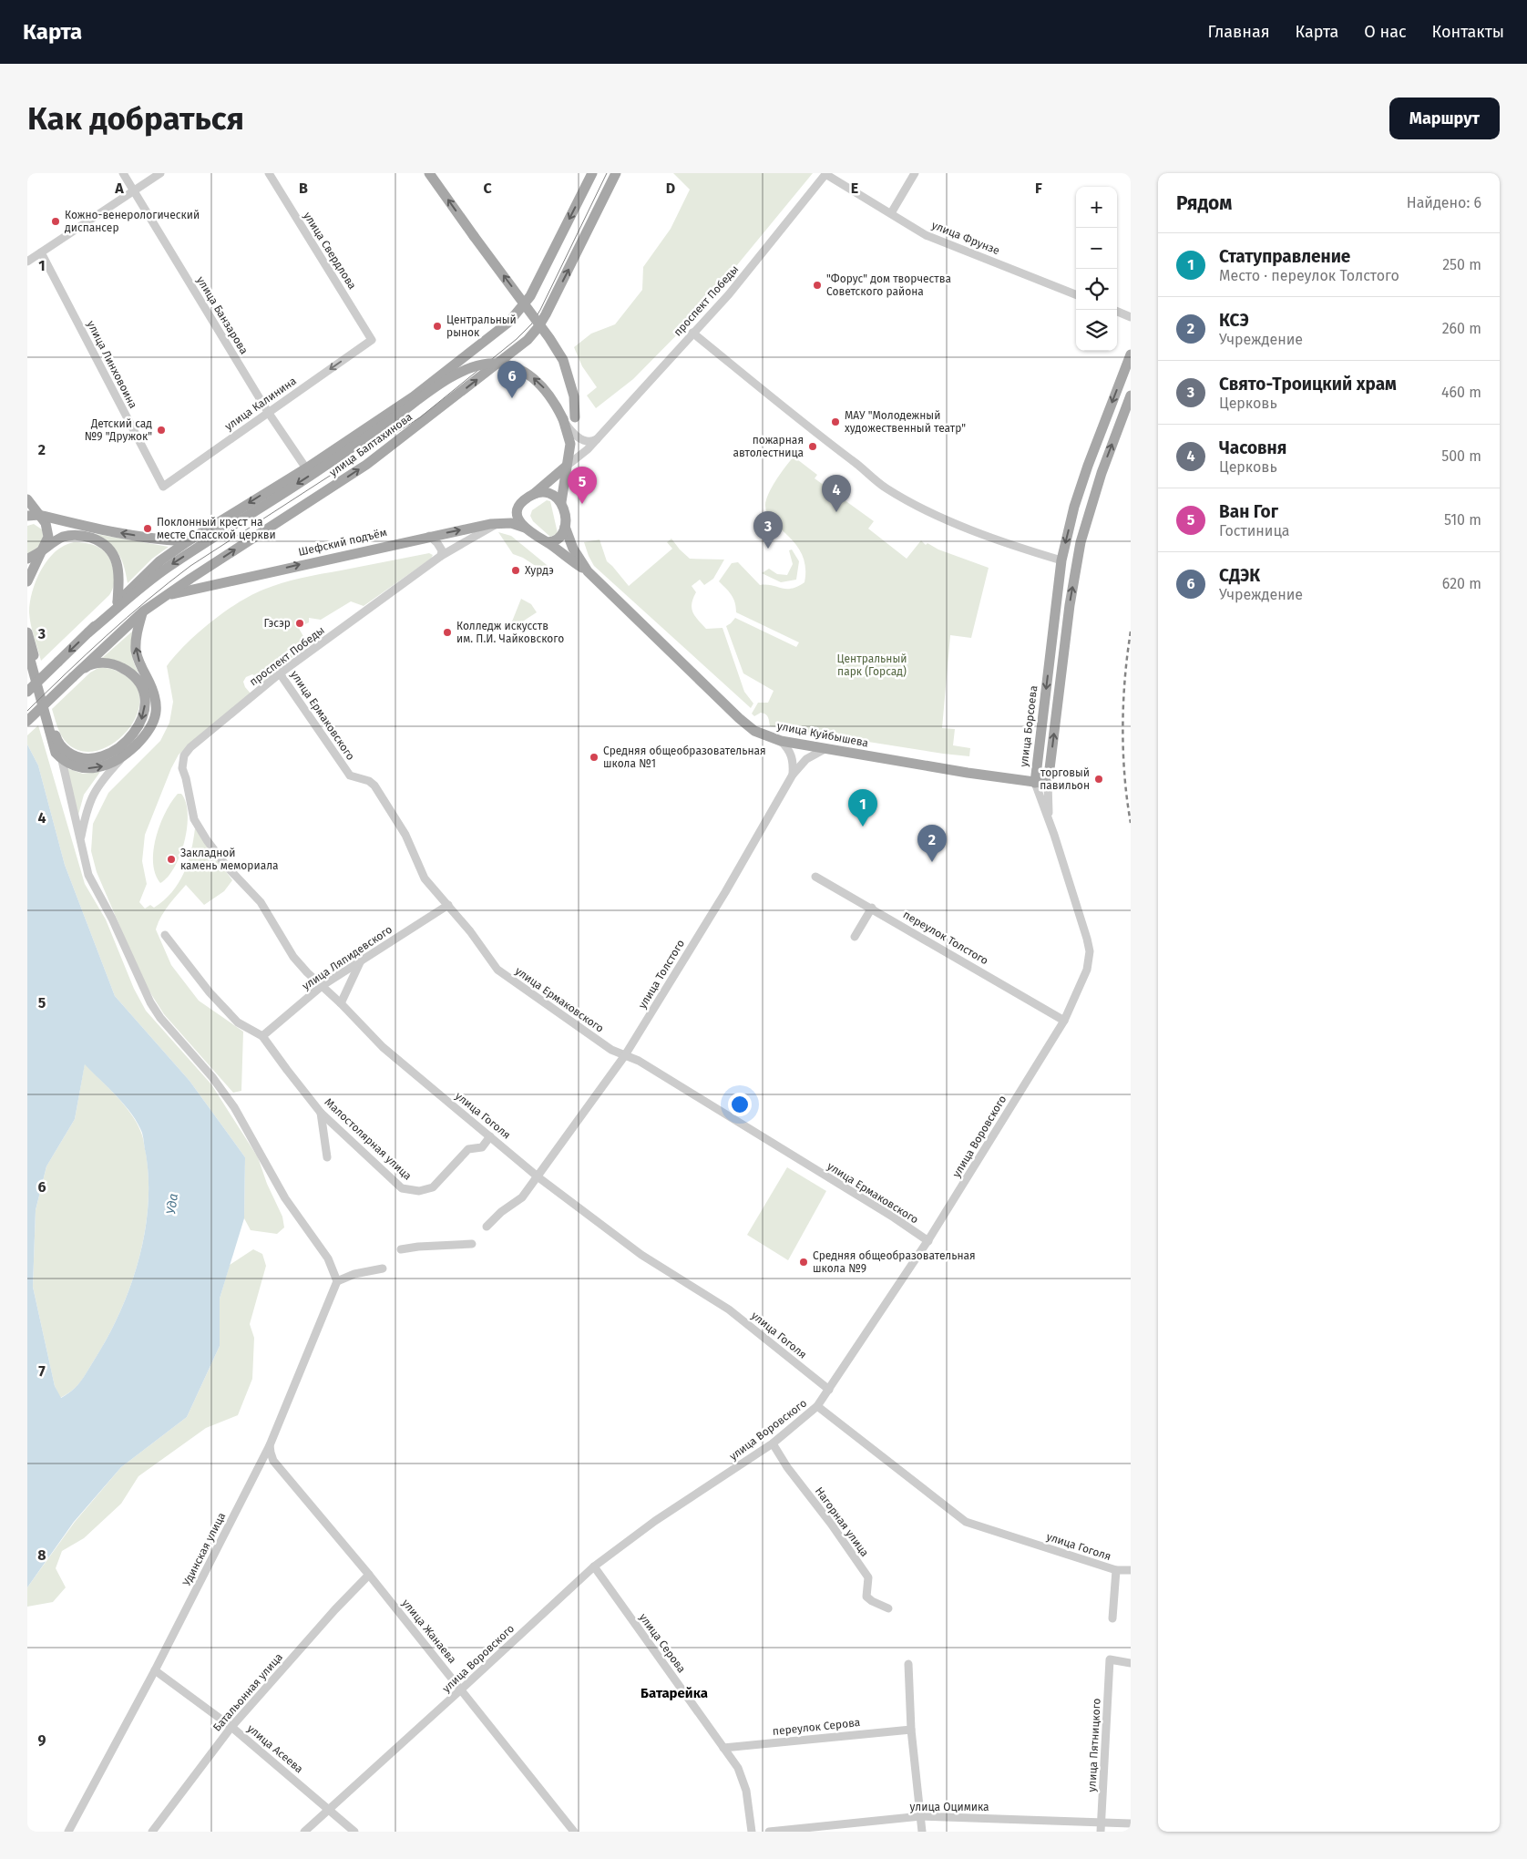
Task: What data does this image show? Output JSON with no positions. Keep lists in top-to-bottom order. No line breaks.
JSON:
{"streets":{"main road":["улица Балтахинова","Шефский подъём","улица Борсоева","улица Куйбышева"],"street":["улица Фрунзе","улица Свердлова","проспект Победы","улица Банзарова","улица Линховоина","улица Калинина","улица Ермаковского","переулок Толстого","улица Ляпидевского","улица Толстого","улица Гоголя","улица Воровского","Малостолярная улица","Нагорная улица","Удинская улица","улица Жанаева","улица Серова","Батальонная улица","переулок Серова","улица Пятницкого","улица Асеева","улица Оцимика"]},"crossings":[["улица Фрунзе","проспект Победы"],["улица Свердлова","улица Калинина"],["проспект Победы","Шефский подъём"],["проспект Победы","улица Ермаковского"],["проспект Победы","улица Куйбышева"],["проспект Победы","улица Гоголя"],["улица Банзарова","улица Калинина"],["улица Банзарова","улица Балтахинова"],["улица Линховоина","улица Калинина"],["улица Балтахинова","Шефский подъём"],["улица Балтахинова","улица Куйбышева"],["Шефский подъём","улица Куйбышева"],["улица Ермаковского","улица Ляпидевского"],["улица Ермаковского","улица Толстого"],["улица Ермаковского","улица Воровского"],["улица Борсоева","улица Куйбышева"],["улица Куйбышева","улица Толстого"],["переулок Толстого","улица Воровского"],["улица Ляпидевского","улица Гоголя"],["улица Ляпидевского","Малостолярная улица"],["улица Толстого","улица Гоголя"],["улица Гоголя","улица Воровского"],["улица Гоголя","Малостолярная улица"],["улица Воровского","Нагорная улица"],["улица Воровского","улица Жанаева"],["улица Воровского","улица Серова"],["улица Воровского","улица Асеева"],["Удинская улица","улица Жанаева"],["Удинская улица","улица Асеева"],["улица Жанаева","Батальонная улица"],["улица Серова","переулок Серова"],["Батальонная улица","улица Асеева"],["улица Пятницкого","улица Оцимика"]],"one_way":["улица Калинина","Шефский подъём","улица Куйбышева"],"districts":["Батарейка"],"water":["Уда"],"parks":["Центральный парк (Горсад)"],"places":["Кожно-венерологический диспансер","\"Форус\" дом творчества Советского района","Центральный рынок","МАУ \"Молодежный художественный театр\"","Детский сад №9 \"Дружок\"","пожарная автолестница","Поклонный крест на месте Спасской церкви","Хурдэ","Гэсэр","Колледж искусств им. П.И. Чайковского","Средняя общеобразовательная школа №1","торговый павильон","Закладной камень мемориала","Средняя общеобразовательная школа №9"],"page":{"header":"Карта","nav":["Главная","Карта","О нас","Контакты"],"buttons":"Маршрут","title":"Как добраться","heading":["Рядом","Найдено: 6"],"map_buttons":["+","−"],"list":[{"mark":"1","name":"Статуправление","note":"Место · переулок Толстого","value":"250 m"},{"mark":"2","name":"КСЭ","note":"Учреждение","value":"260 m"},{"mark":"3","name":"Свято-Троицкий храм","note":"Церковь","value":"460 m"},{"mark":"4","name":"Часовня","note":"Церковь","value":"500 m"},{"mark":"5","name":"Ван Гог","note":"Гостиница","value":"510 m"},{"mark":"6","name":"СДЭК","note":"Учреждение","value":"620 m"}],"pins":["6","5","4","3","1","2"]},"grid":{"columns":["A","B","C","D","E","F"],"rows":["1","2","3","4","5","6","7","8","9"]}}
